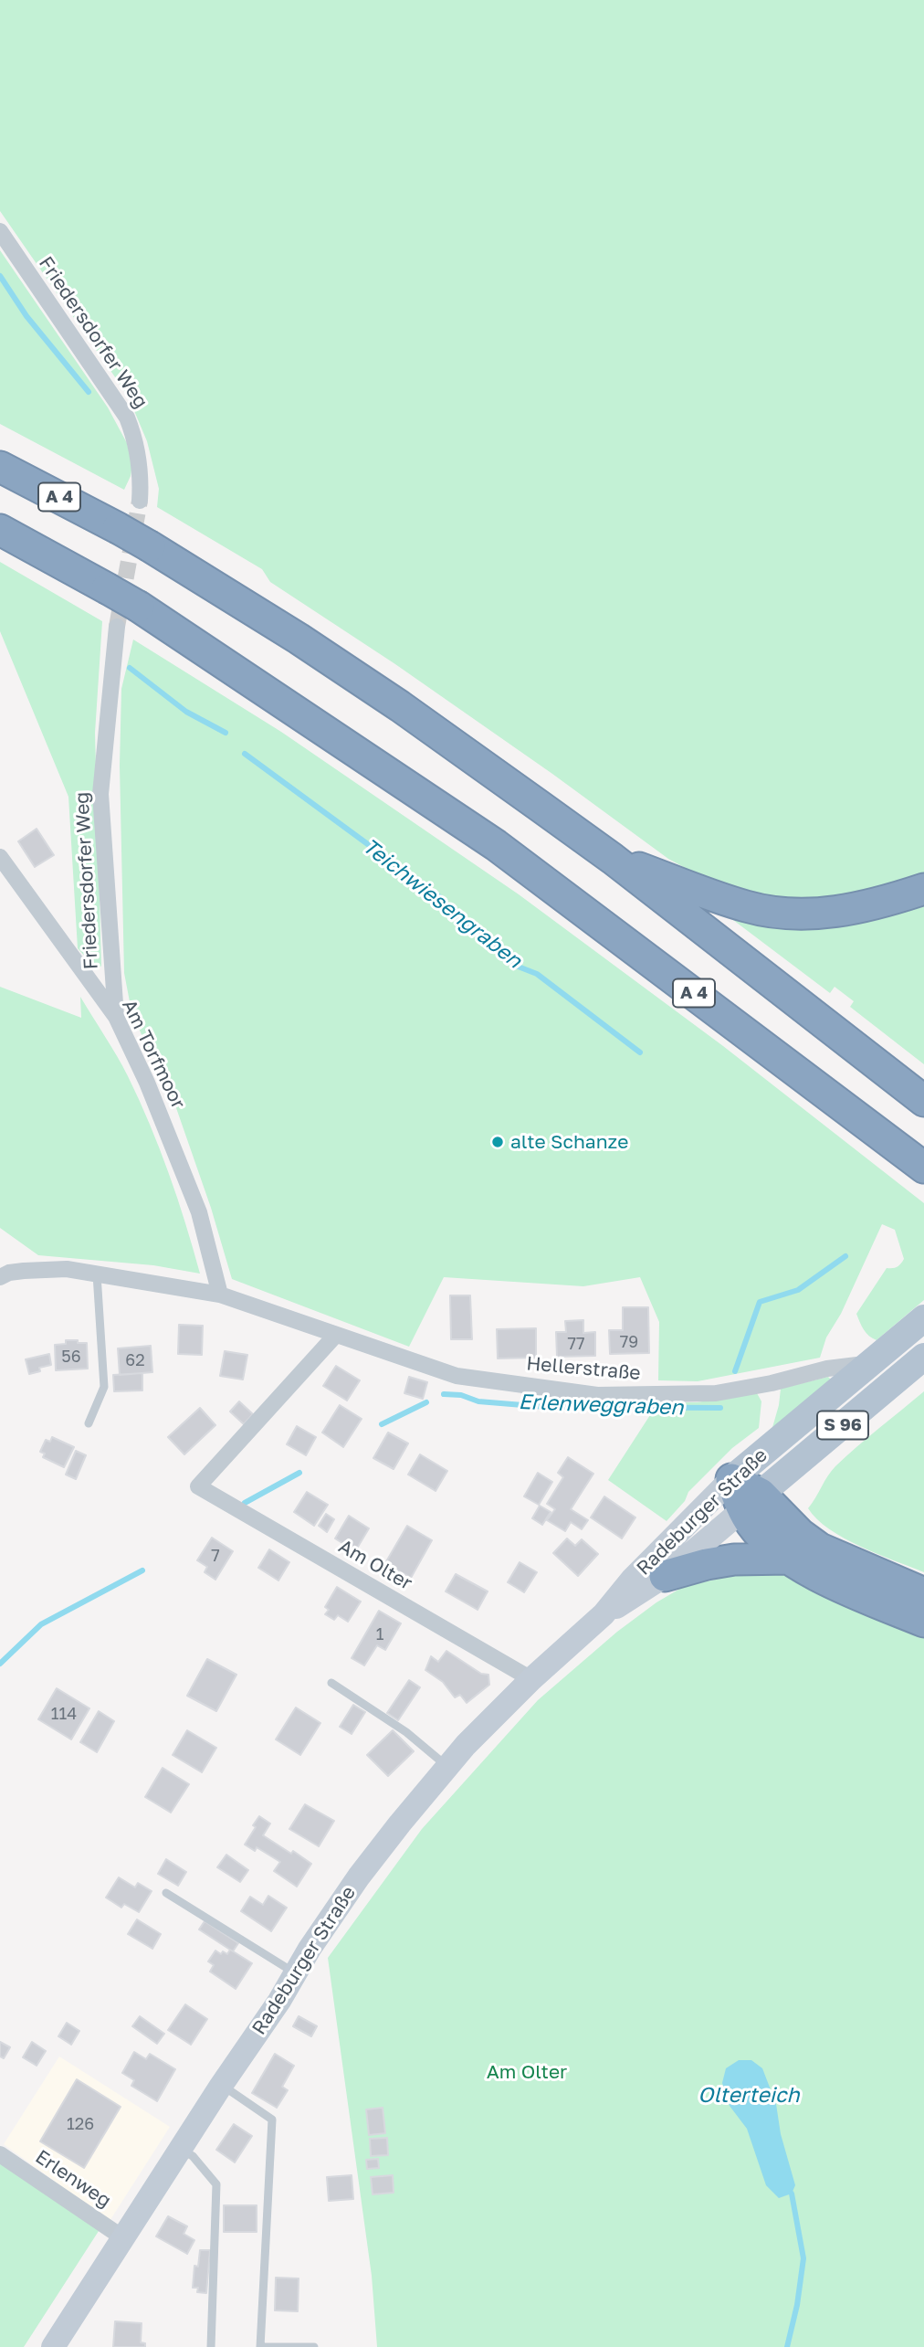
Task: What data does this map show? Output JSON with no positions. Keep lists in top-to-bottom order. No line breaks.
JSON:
{"streets":{"highway":["A 4"],"main road":["S 96","Radeburger Straße"],"street":["Friedersdorfer Weg","Am Torfmoor","Hellerstraße","Am Olter","Erlenweg"]},"crossings":[["Friedersdorfer Weg","Am Torfmoor"],["Am Torfmoor","Hellerstraße"],["Hellerstraße","Radeburger Straße"],["Hellerstraße","Am Olter"],["Radeburger Straße","Am Olter"],["Radeburger Straße","Erlenweg"]],"water":["Teichwiesengraben","Erlenweggraben","Olterteich"],"parks":["Am Olter"],"places":["alte Schanze"],"house_numbers":["79","77","56","62","7","1","114","126"]}
